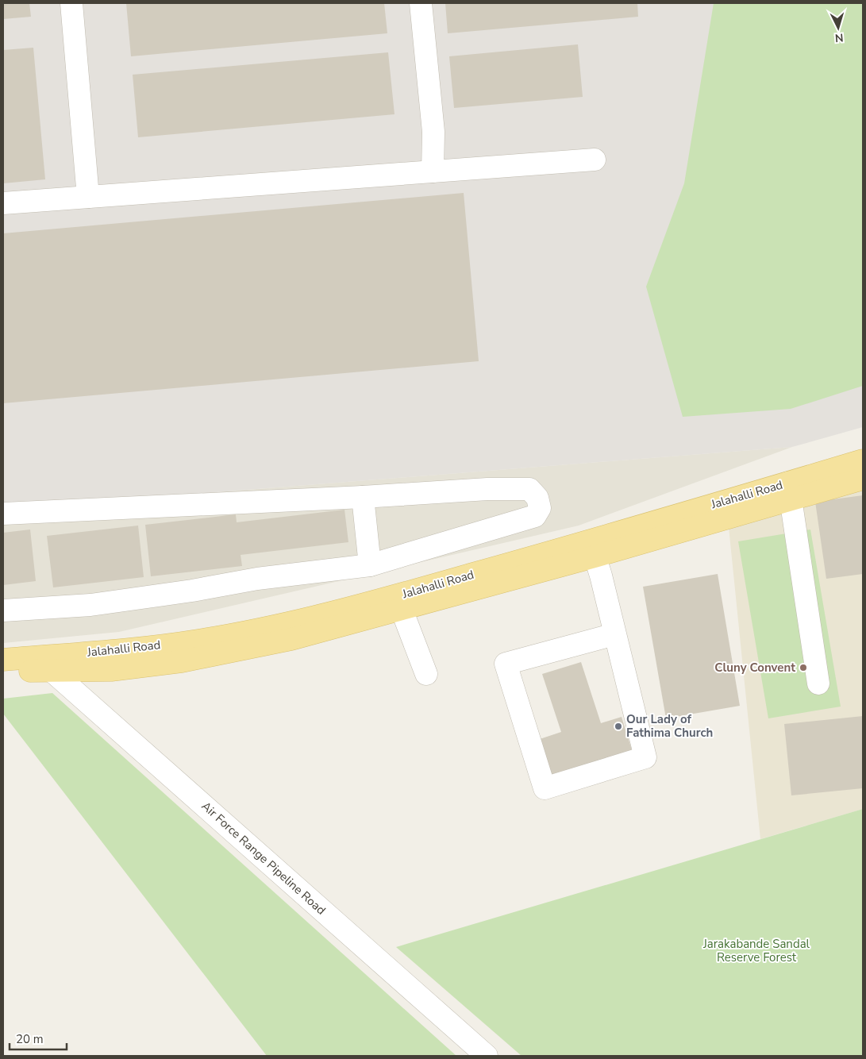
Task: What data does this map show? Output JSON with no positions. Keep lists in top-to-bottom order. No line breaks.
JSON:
{"streets":{"main road":["Jalahalli Road"],"street":["Air Force Range Pipeline Road"]},"crossings":[["Jalahalli Road","Air Force Range Pipeline Road"]],"parks":["Jarakabande Sandal Reserve Forest"],"places":["Cluny Convent","Our Lady of Fathima Church"],"scale_bar":"20 m","north":"bottom"}
